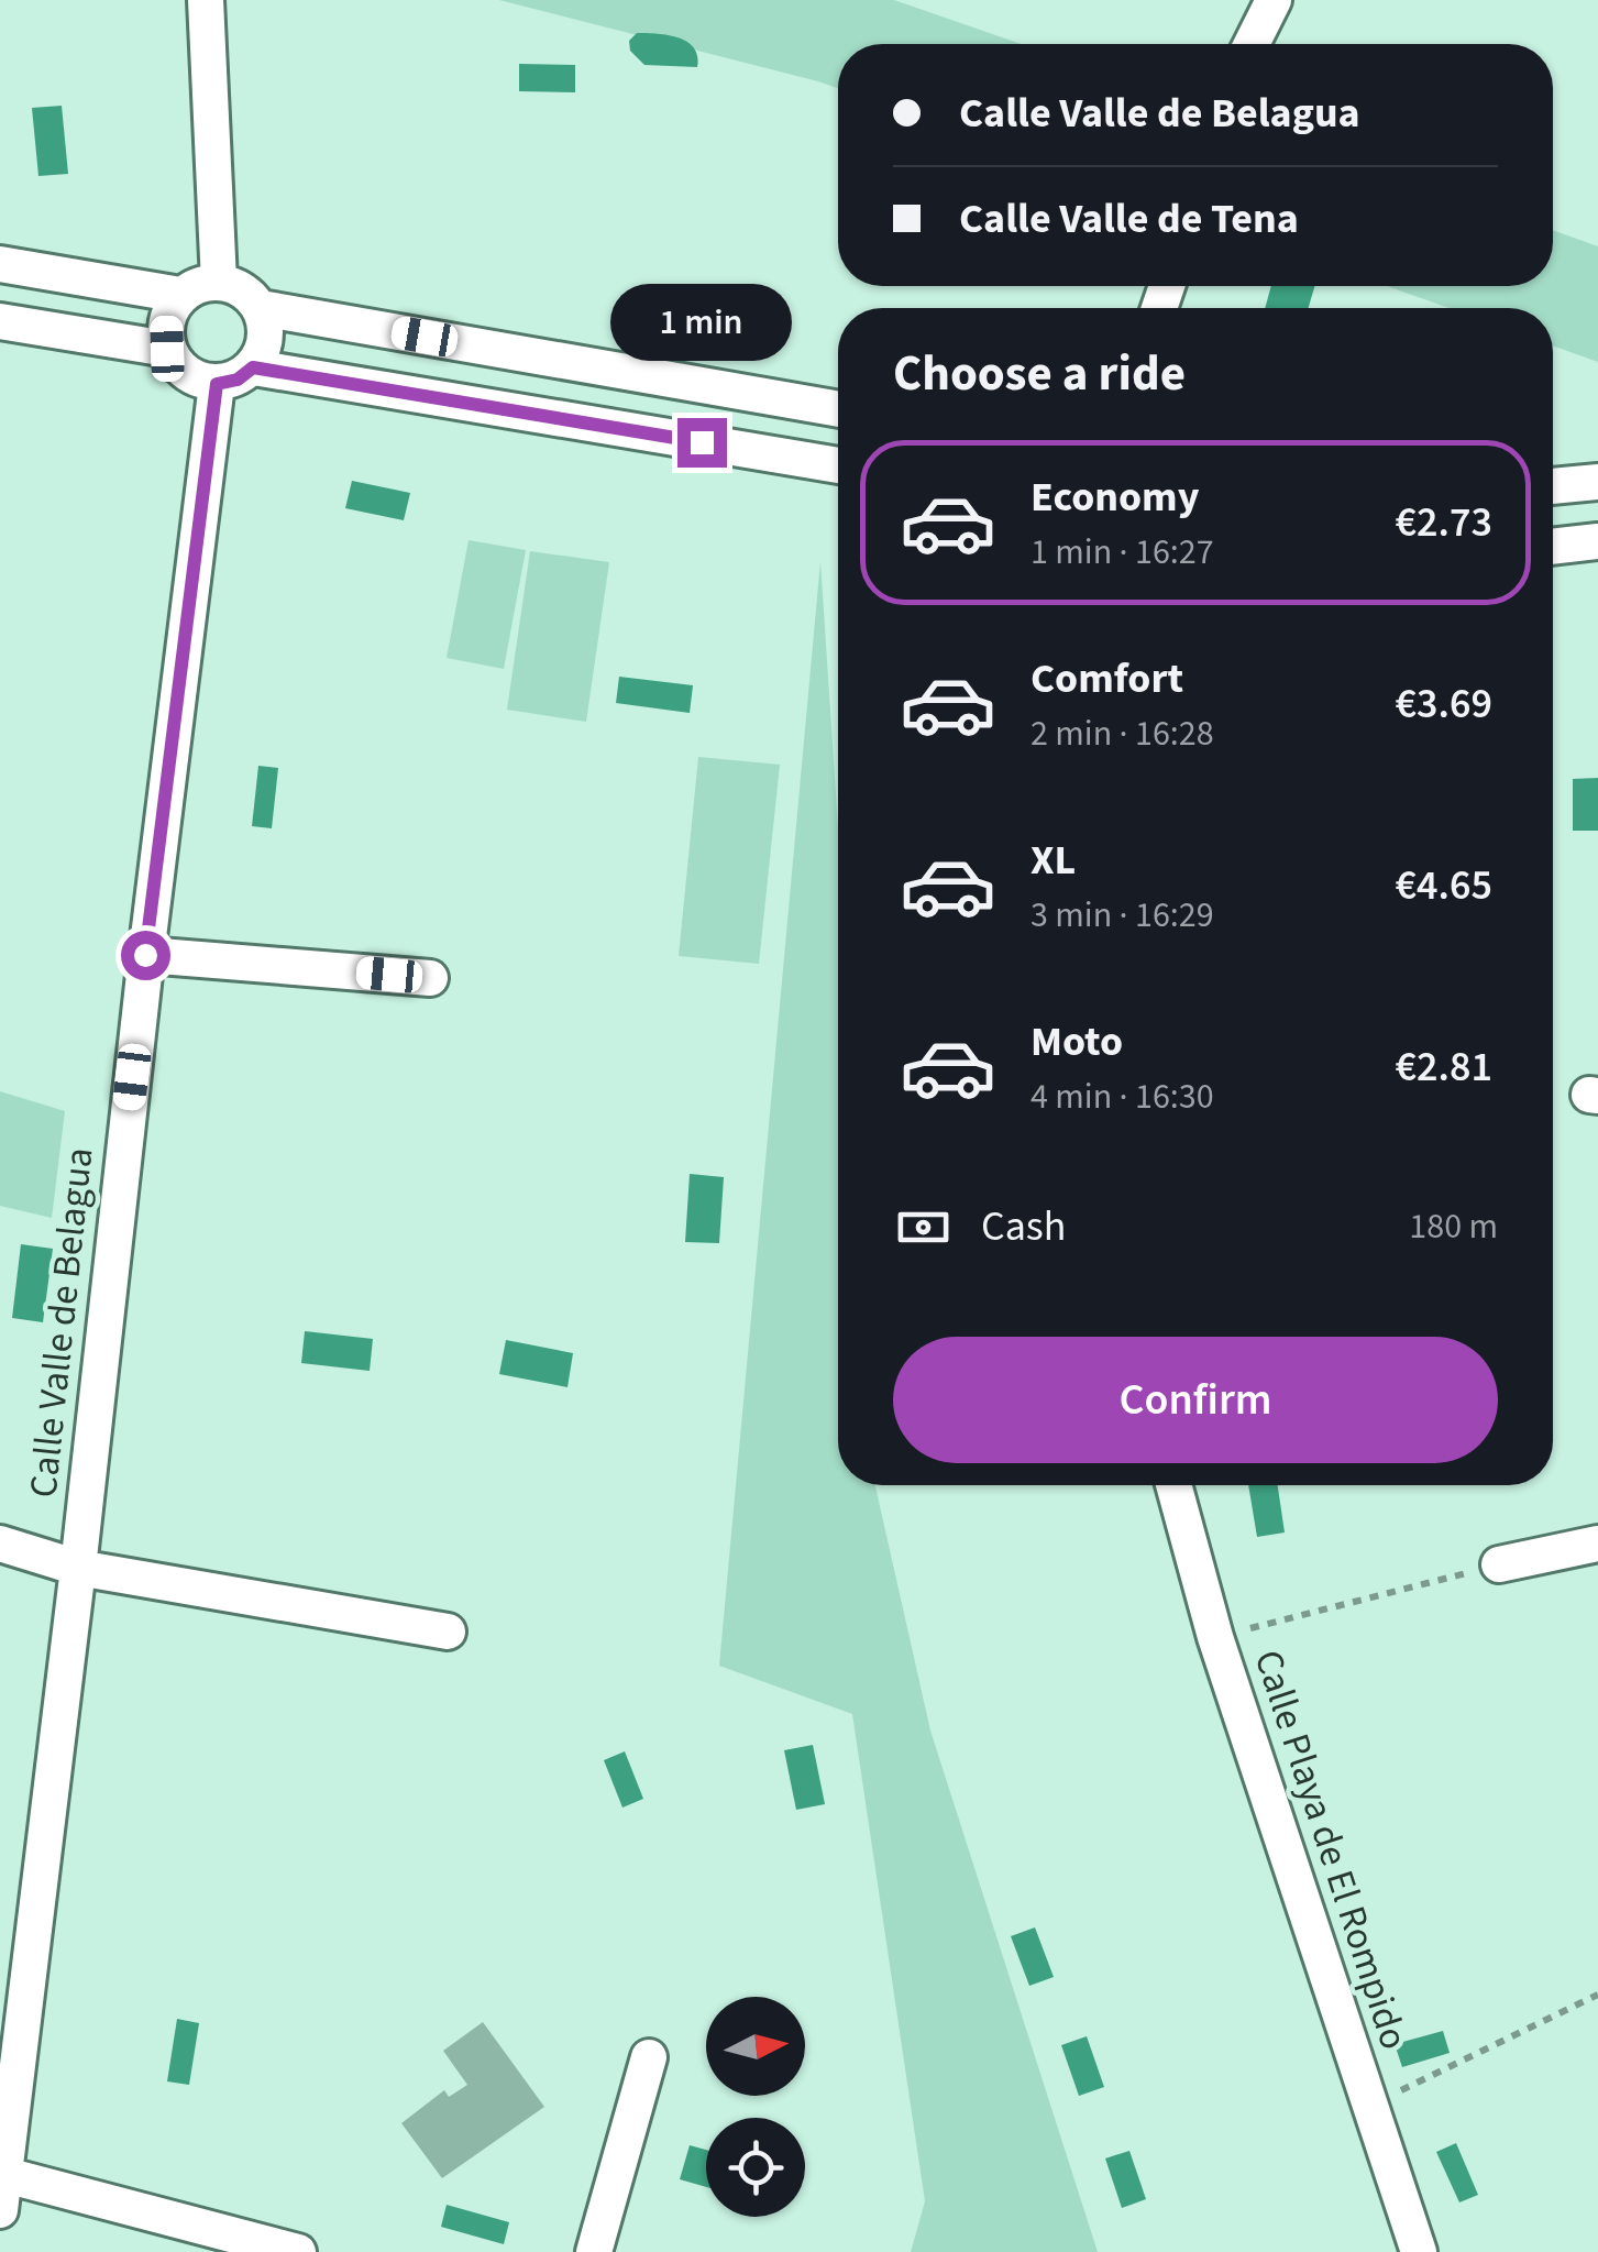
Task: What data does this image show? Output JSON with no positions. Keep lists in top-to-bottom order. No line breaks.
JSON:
{"streets":{"street":["Calle Valle de Belagua","Calle Playa de El Rompido"]},"north":"right","page":{"banner":["Calle Valle de Belagua","Calle Valle de Tena"],"bubble":"1 min","heading":"Choose a ride","list":[{"name":"Economy","note":"1 min · 16:27","value":"€2.73"},{"name":"Comfort","note":"2 min · 16:28","value":"€3.69"},{"name":"XL","note":"3 min · 16:29","value":"€4.65"},{"name":"Moto","note":"4 min · 16:30","value":"€2.81"}],"pay":["Cash","180 m"],"buttons":"Confirm"}}
